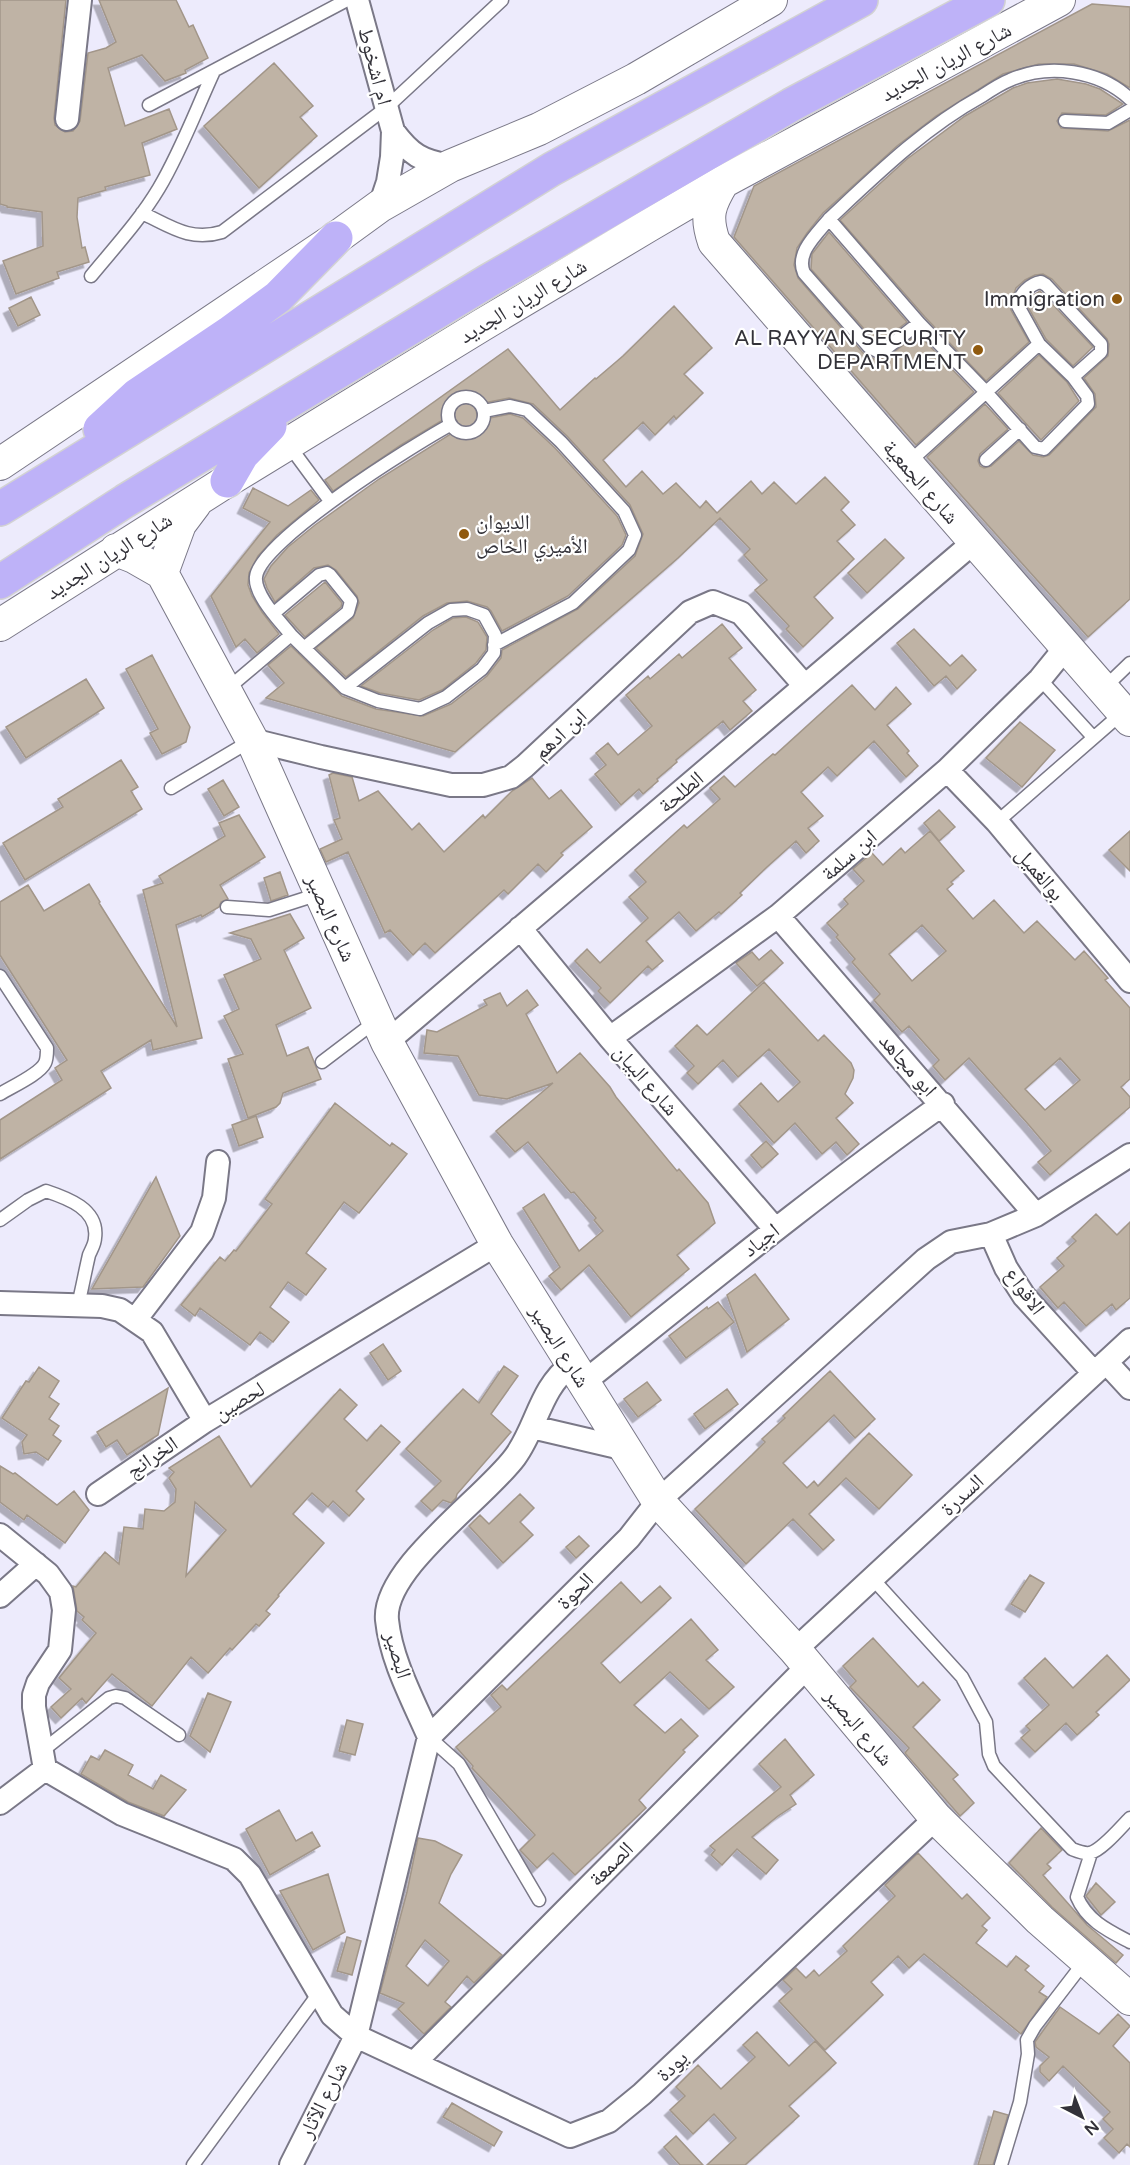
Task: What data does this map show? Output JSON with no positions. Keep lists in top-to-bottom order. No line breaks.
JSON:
{"streets":{"highway":["شارع الريان الجديد"],"street":["ام اشخوط","شارع الجمعية","ابن ادهم","الطلحة","ابن سلمة","بوالغميل","شارع البصير","ابو مجاهد","شارع البيان","اجياد","الاقواع","لحصين","الخرانج","السدرة","الحوة","البصير","الصمعة","يودة","شارع الآثار"]},"crossings":[["شارع الريان الجديد","شارع الجمعية"],["شارع الجمعية","الطلحة"],["شارع الجمعية","ابن سلمة"],["ابن ادهم","الطلحة"],["ابن ادهم","شارع البصير"],["الطلحة","شارع البصير"],["الطلحة","شارع البيان"],["ابن سلمة","بوالغميل"],["ابن سلمة","ابو مجاهد"],["ابن سلمة","شارع البيان"],["شارع البصير","اجياد"],["شارع البصير","لحصين"],["شارع البصير","السدرة"],["شارع البصير","الحوة"],["شارع البصير","البصير"],["شارع البصير","الصمعة"],["شارع البصير","يودة"],["ابو مجاهد","اجياد"],["شارع البيان","اجياد"],["اجياد","البصير"],["الاقواع","السدرة"],["الاقواع","الحوة"],["لحصين","الخرانج"],["السدرة","الصمعة"],["الحوة","البصير"],["الصمعة","يودة"],["يودة","شارع الآثار"]],"places":["Immigration","AL RAYYAN SECURITY DEPARTMENT","الديوان الأميري الخاص"],"north":"bottom right"}
